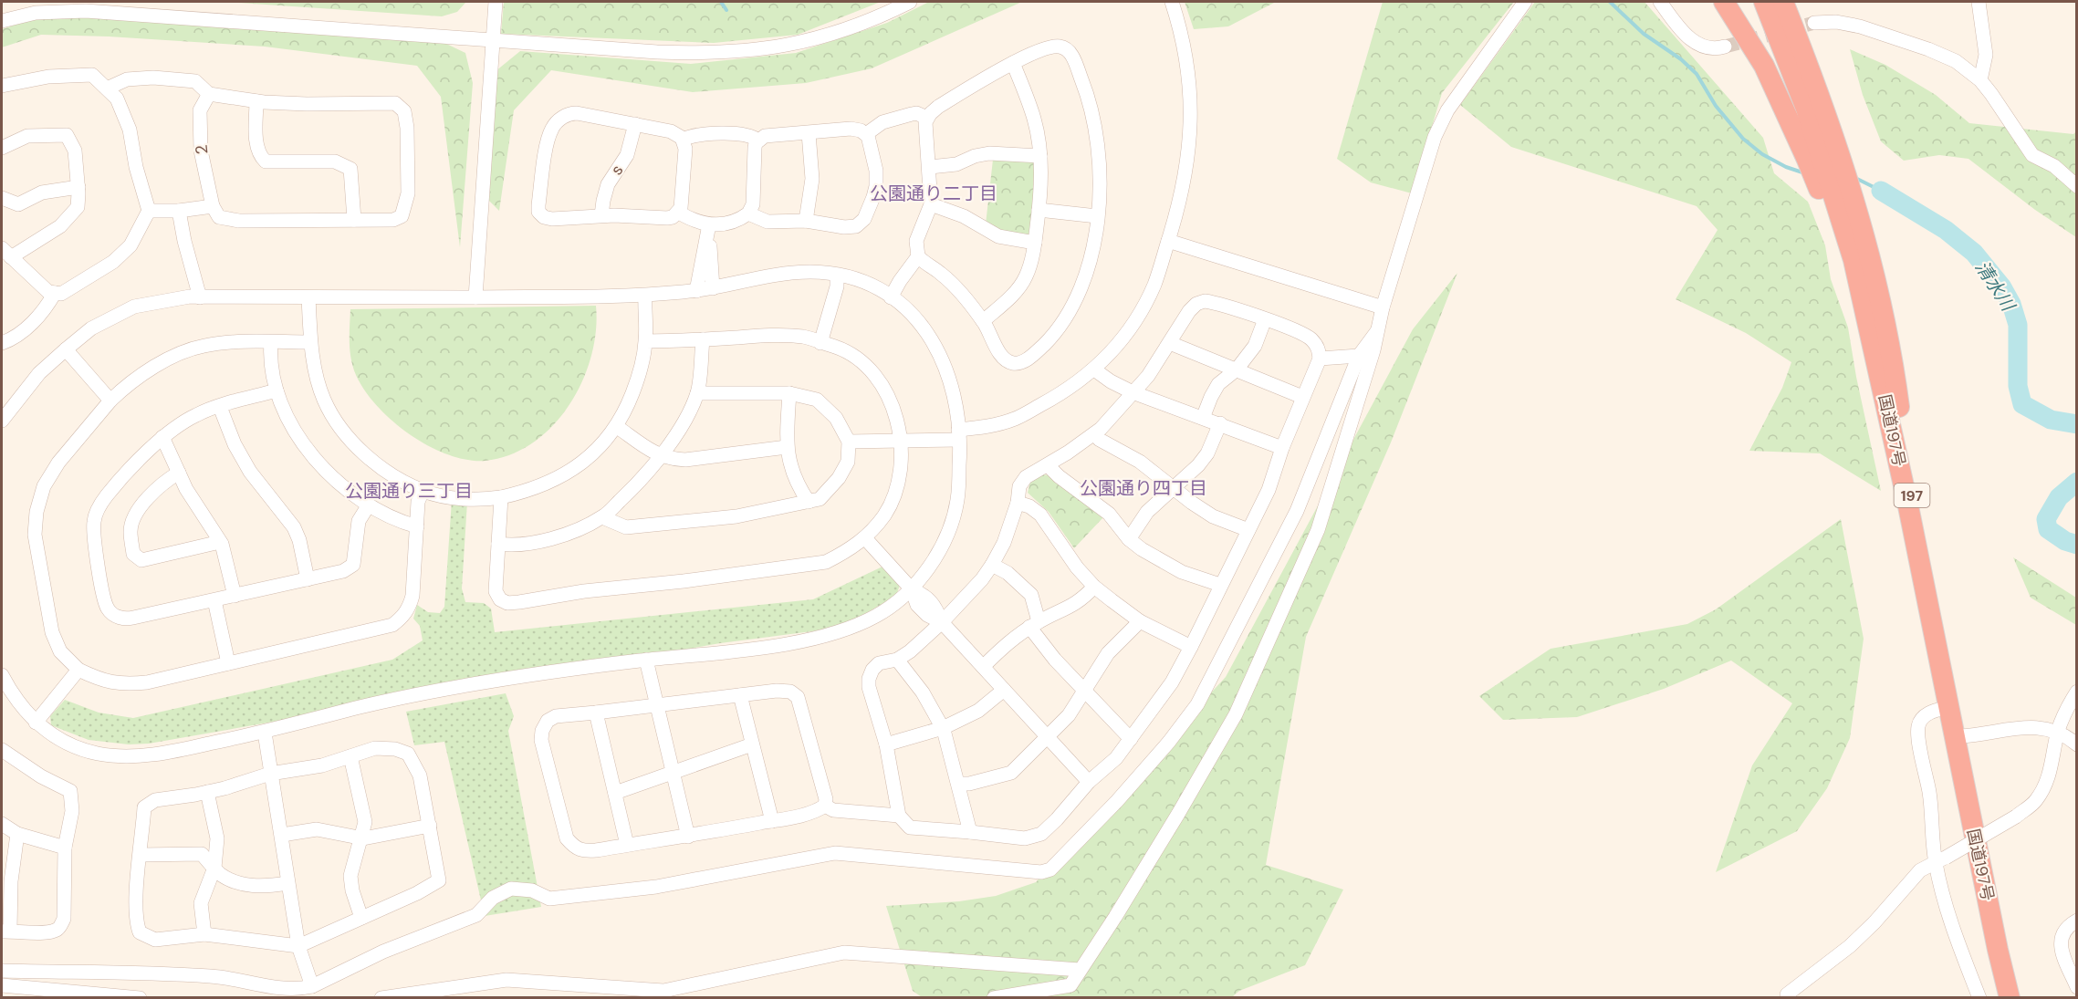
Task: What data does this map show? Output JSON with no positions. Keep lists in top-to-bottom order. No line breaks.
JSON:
{"streets":{"highway":["国道197号","197"],"street":["2","s"]},"districts":["公園通り二丁目","公園通り四丁目","公園通り三丁目"],"water":["清水川"]}
